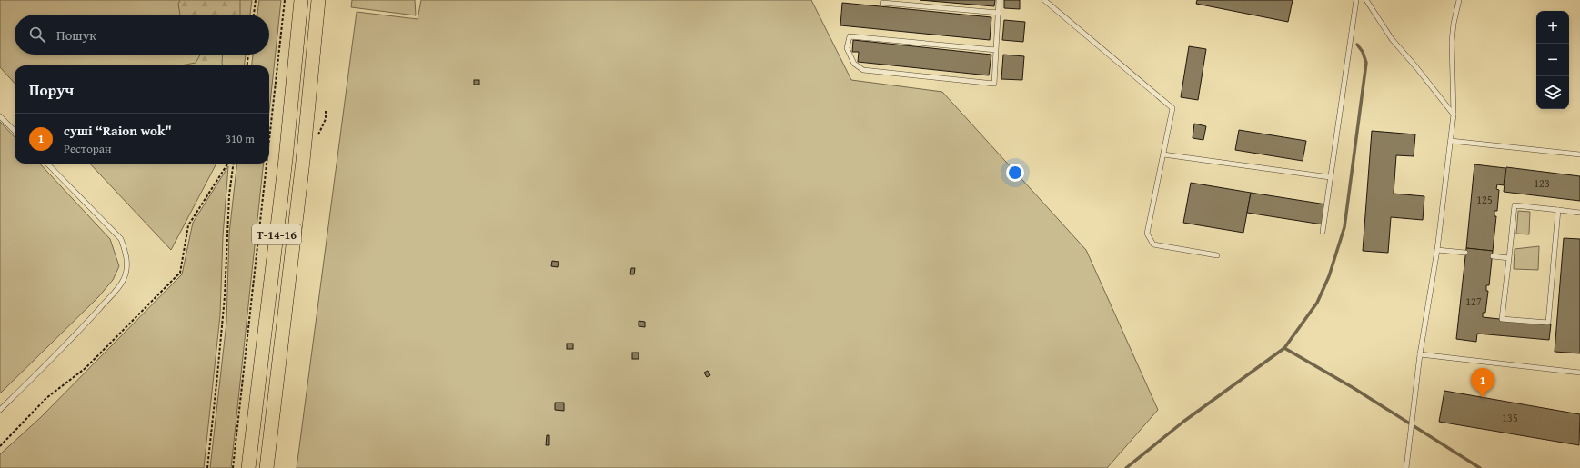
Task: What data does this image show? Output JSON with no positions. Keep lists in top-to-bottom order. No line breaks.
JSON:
{"streets":{"main road":["Т-14-16"]},"house_numbers":["123","125","127","135"],"page":{"map_buttons":["+","−"],"search":"Пошук","heading":"Поруч","list":[{"mark":"1","name":"суші “Raion wok\"","note":"Ресторан","value":"310 m"}],"pins":"1"}}
